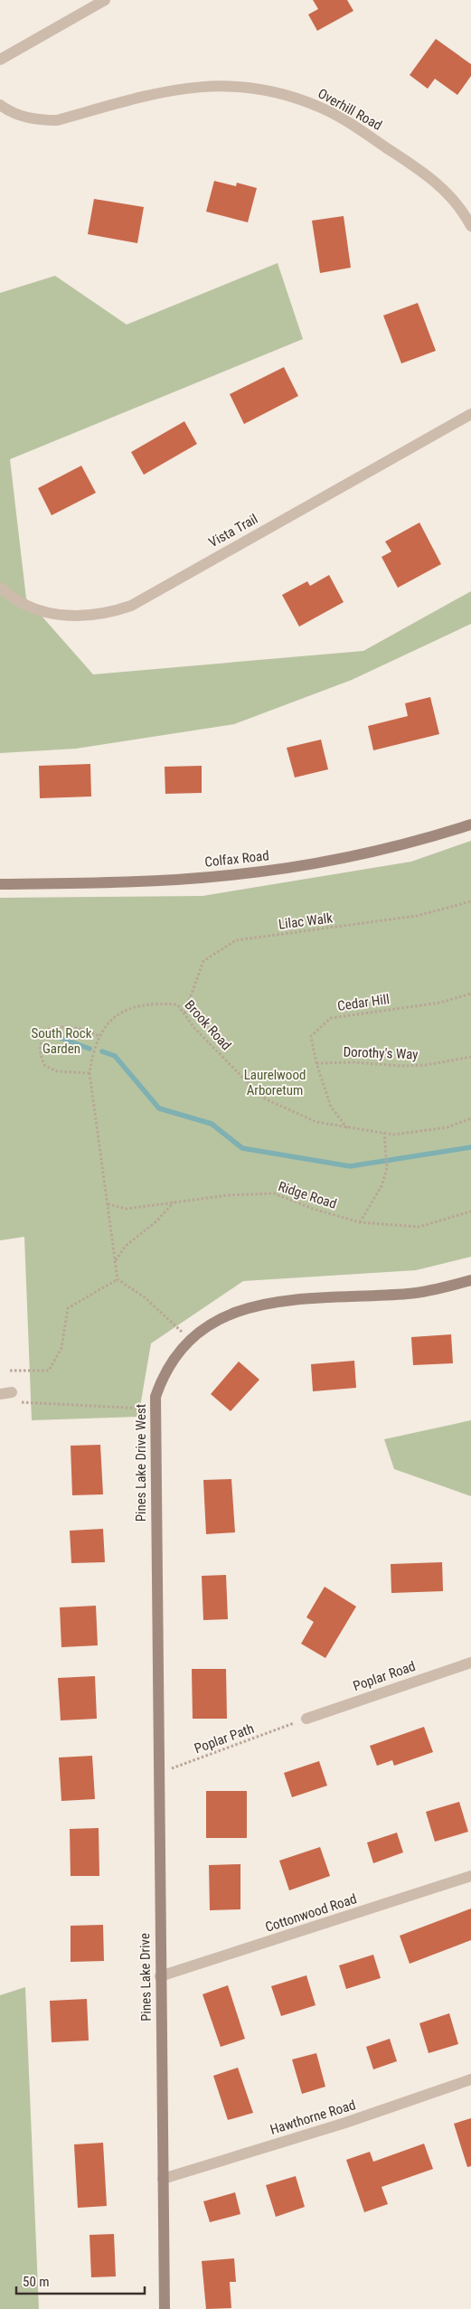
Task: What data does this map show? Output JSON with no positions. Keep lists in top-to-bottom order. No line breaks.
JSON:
{"streets":{"street":["Overhill Road","Vista Trail","Colfax Road","Pines Lake Drive West","Poplar Road","Cottonwood Road","Pines Lake Drive","Hawthorne Road"],"path":["Lilac Walk","Cedar Hill","Brook Road","Dorothy's Way","Ridge Road","Poplar Path"]},"crossings":[["Lilac Walk","Brook Road"],["Cedar Hill","Brook Road"],["Cedar Hill","Dorothy's Way"],["Brook Road","Ridge Road"],["Pines Lake Drive West","Pines Lake Drive"],["Poplar Road","Poplar Path"],["Poplar Path","Pines Lake Drive"],["Cottonwood Road","Pines Lake Drive"],["Pines Lake Drive","Hawthorne Road"]],"parks":["South Rock Garden","Laurelwood Arboretum"],"scale_bar":"50 m"}
